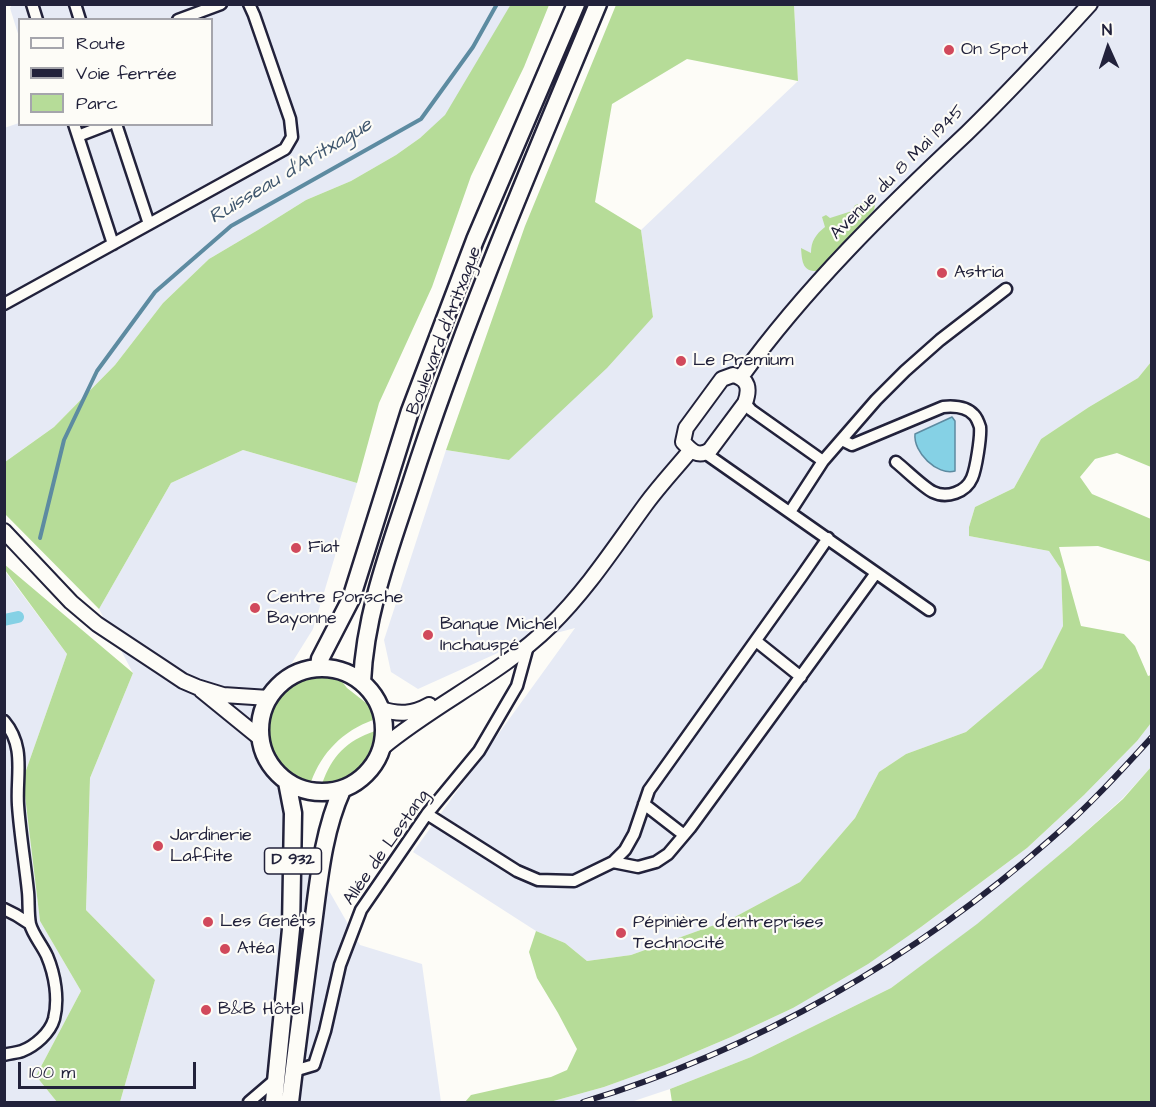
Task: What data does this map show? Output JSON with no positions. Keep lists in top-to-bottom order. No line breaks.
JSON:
{"streets":{"main road":["Avenue du 8 Mai 1945","Boulevard d'Aritxague","D 932"],"street":["Allée de Lestang"]},"crossings":[["Boulevard d'Aritxague","D 932"],["Allée de Lestang","D 932"]],"water":["Ruisseau d'Aritxague"],"places":["On Spot","Astria","Le Premium","Fiat","Centre Porsche Bayonne","Banque Michel Inchauspé","Jardinerie Laffite","Les Genêts","Pépinière d'entreprises Technocité","Atéa","B&B Hôtel"],"legend":["Route","Voie ferrée","Parc"],"scale_bar":"100 m","north":"top"}
